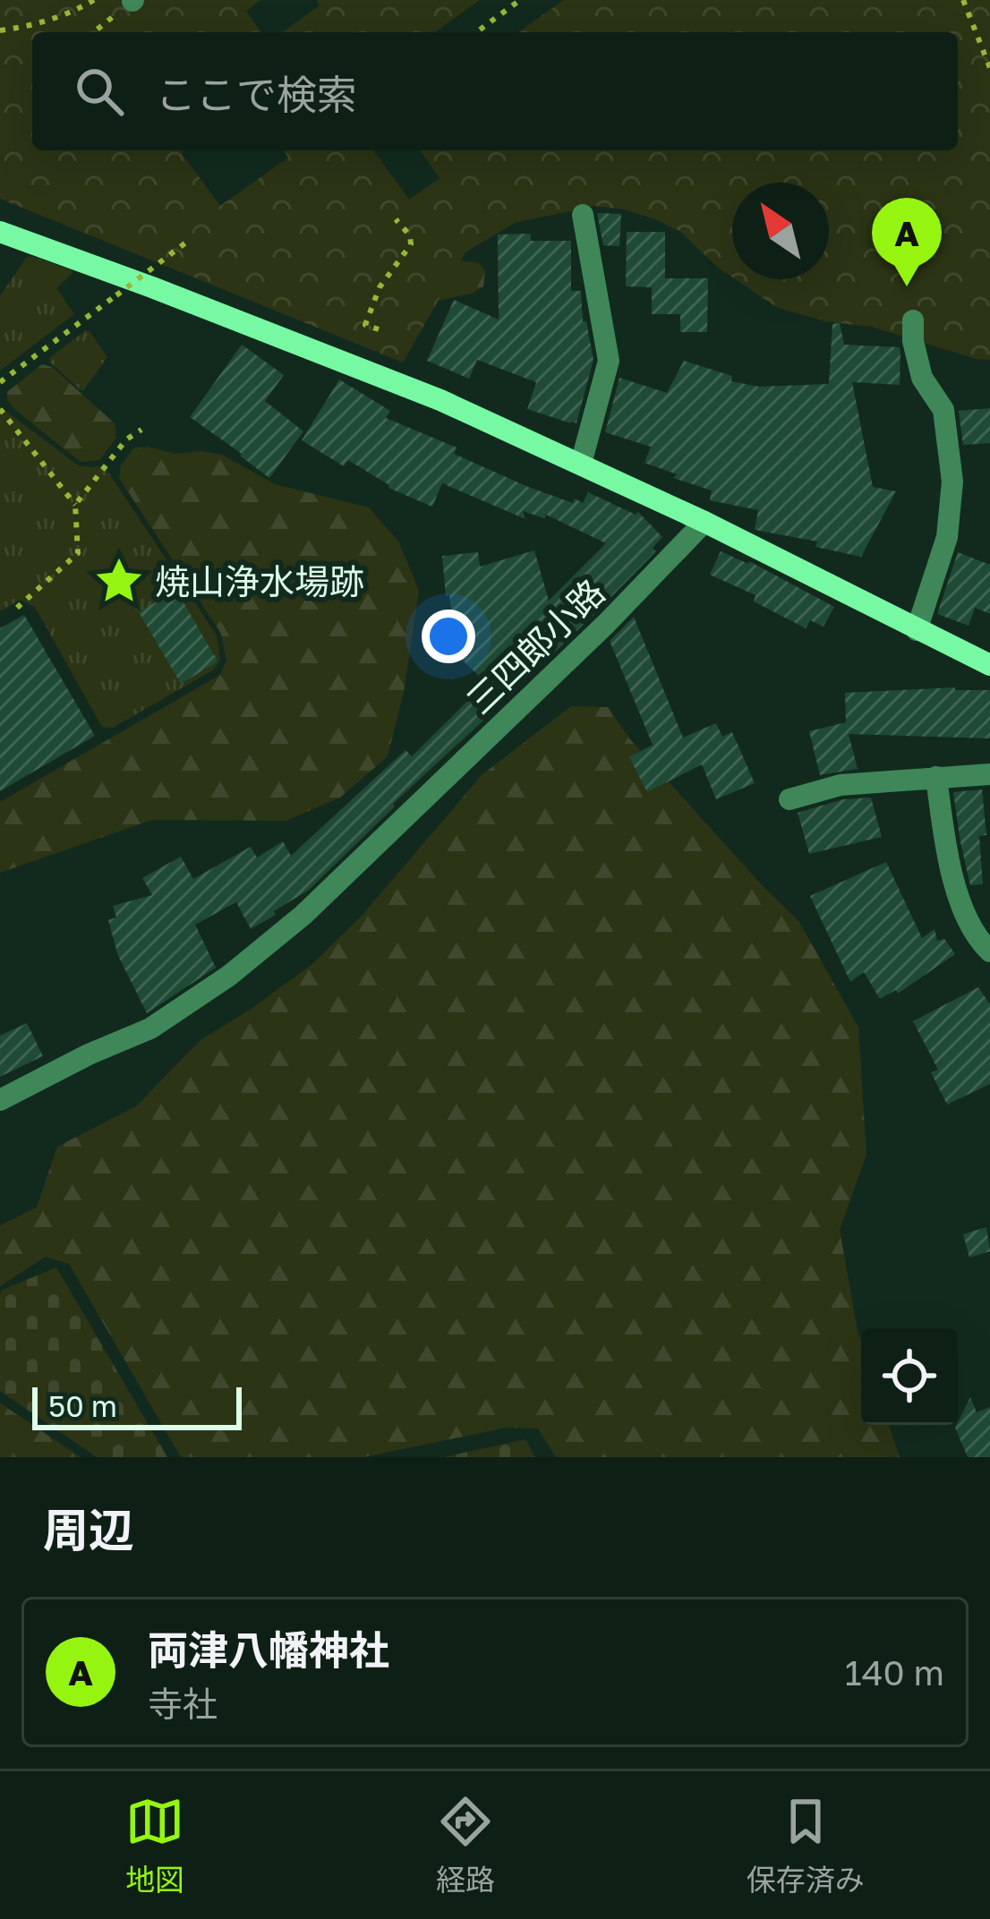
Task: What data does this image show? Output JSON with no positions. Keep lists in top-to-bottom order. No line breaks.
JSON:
{"streets":{"street":["三四郎小路"]},"places":{"place":["焼山浄水場跡"]},"scale_bar":"50 m","north":"top left","page":{"search":"ここで検索","pins":"A","scale":"50 m","heading":"周辺","list":[{"mark":"A","name":"両津八幡神社","note":"寺社","value":"140 m"}],"nav":["地図","経路","保存済み"]}}
